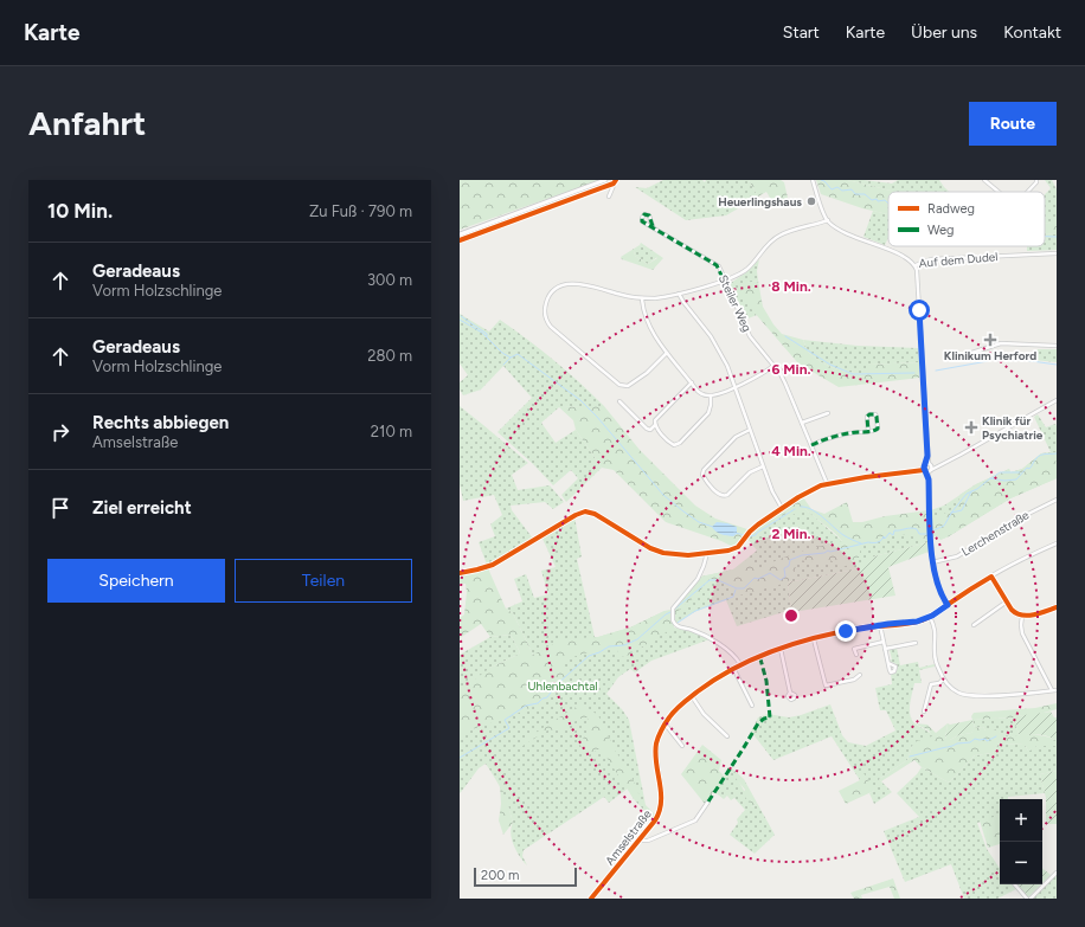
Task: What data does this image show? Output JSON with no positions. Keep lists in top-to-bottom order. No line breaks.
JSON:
{"streets":{"street":["Auf dem Dudel","Steiler Weg","Lerchenstraße","Amselstraße"]},"parks":["Uhlenbachtal"],"places":{"other":["Heuerlingshaus"],"health":["Klinikum Herford","Klinik für Psychiatrie"]},"legend":["Radweg","Weg"],"scale_bar":"200 m","page":{"header":"Karte","nav":["Start","Karte","Über uns","Kontakt"],"buttons":["Route",["Speichern","Teilen"]],"title":"Anfahrt","heading":["10 Min.","Zu Fuß · 790 m"],"list":[["Geradeaus","Vorm Holzschlinge","300 m"],["Geradeaus","Vorm Holzschlinge","280 m"],["Rechts abbiegen","Amselstraße","210 m"],"Ziel erreicht"],"map_buttons":["+","−"],"scale":"200 m"},"rings":["8 Min.","6 Min.","4 Min.","2 Min."]}
